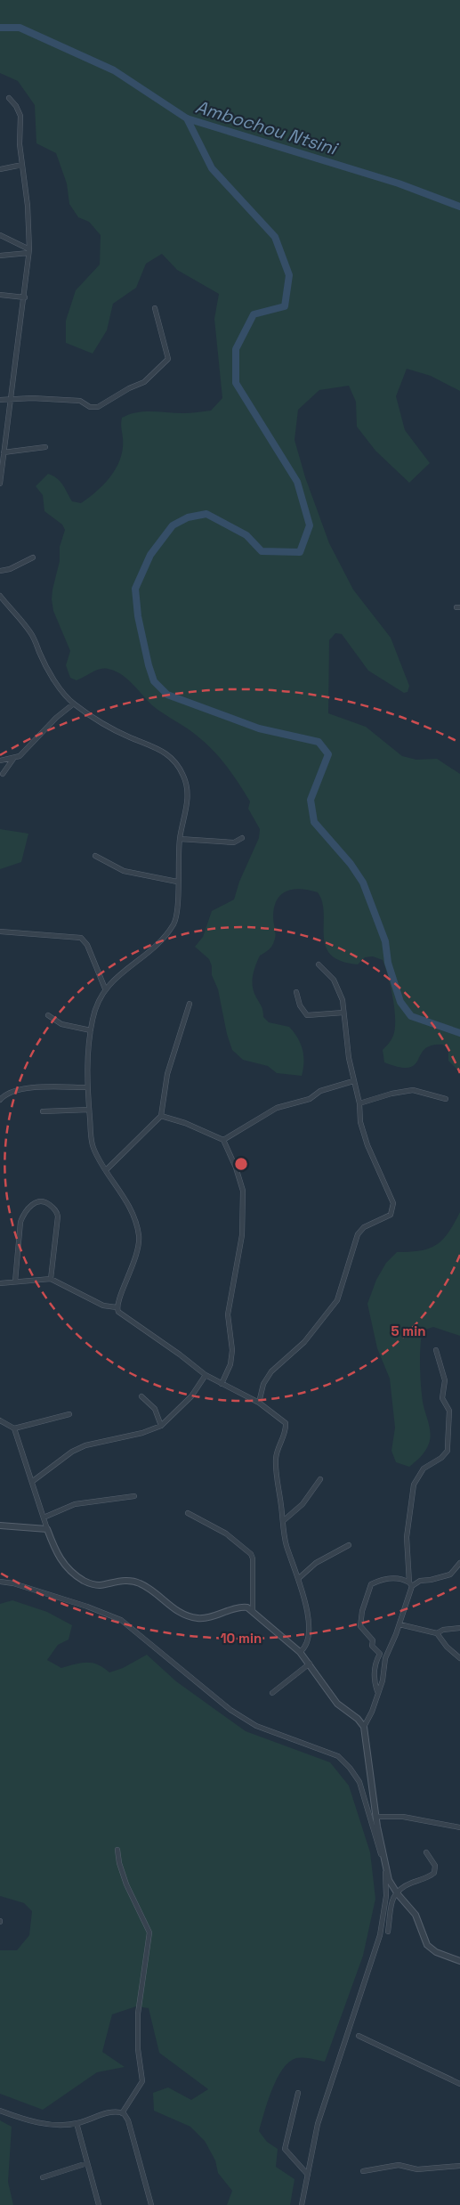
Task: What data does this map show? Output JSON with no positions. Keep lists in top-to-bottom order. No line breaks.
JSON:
{"water":["Ambochou Ntsini"],"rings":["5 min","10 min"]}
